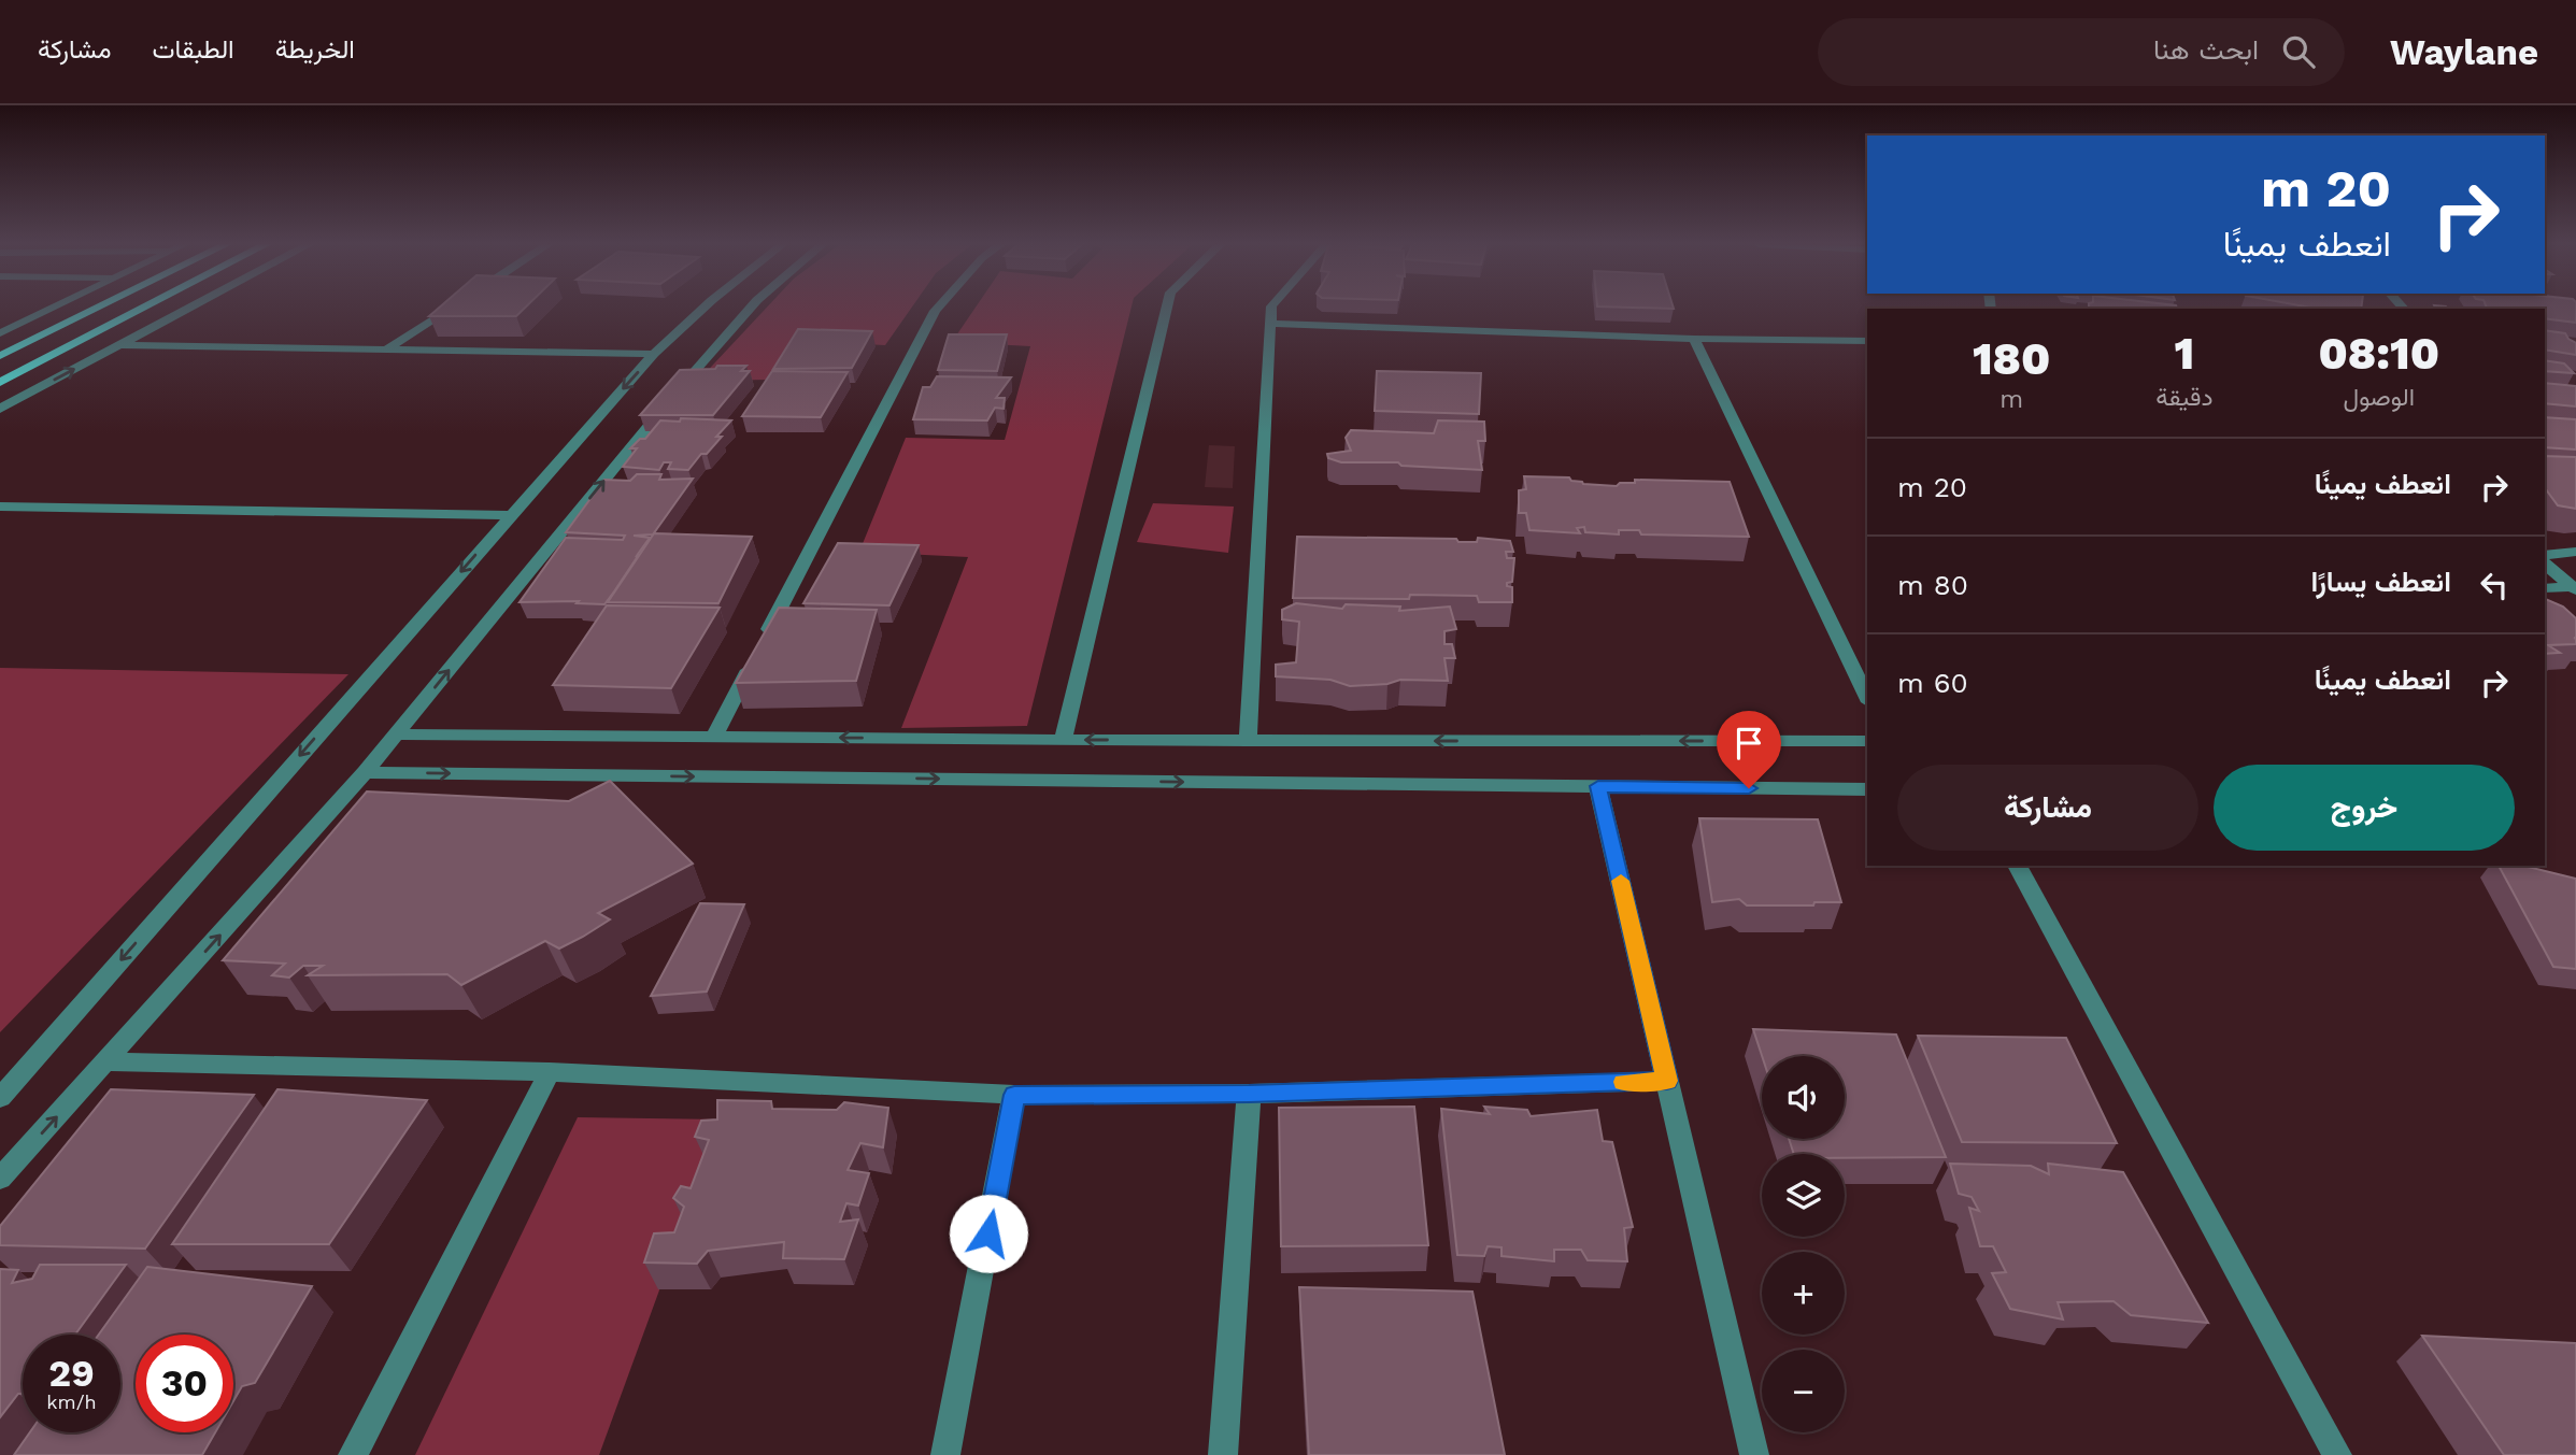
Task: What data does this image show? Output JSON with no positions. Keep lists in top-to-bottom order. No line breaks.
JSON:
{"page":{"header":"Waylane","search":"ابحث هنا","nav":["الخريطة","الطبقات","مشاركة"],"turn":["20 m","انعطف يمينًا"],"eta":["08:10","الوصول","1","دقيقة","180","m"],"list":[{"name":"انعطف يمينًا","value":"20 m"},{"name":"انعطف يسارًا","value":"80 m"},{"name":"انعطف يمينًا","value":"60 m"}],"buttons":["خروج","مشاركة"],"map_buttons":["+","−"],"speed":"29 km/h","limit":"30"}}
